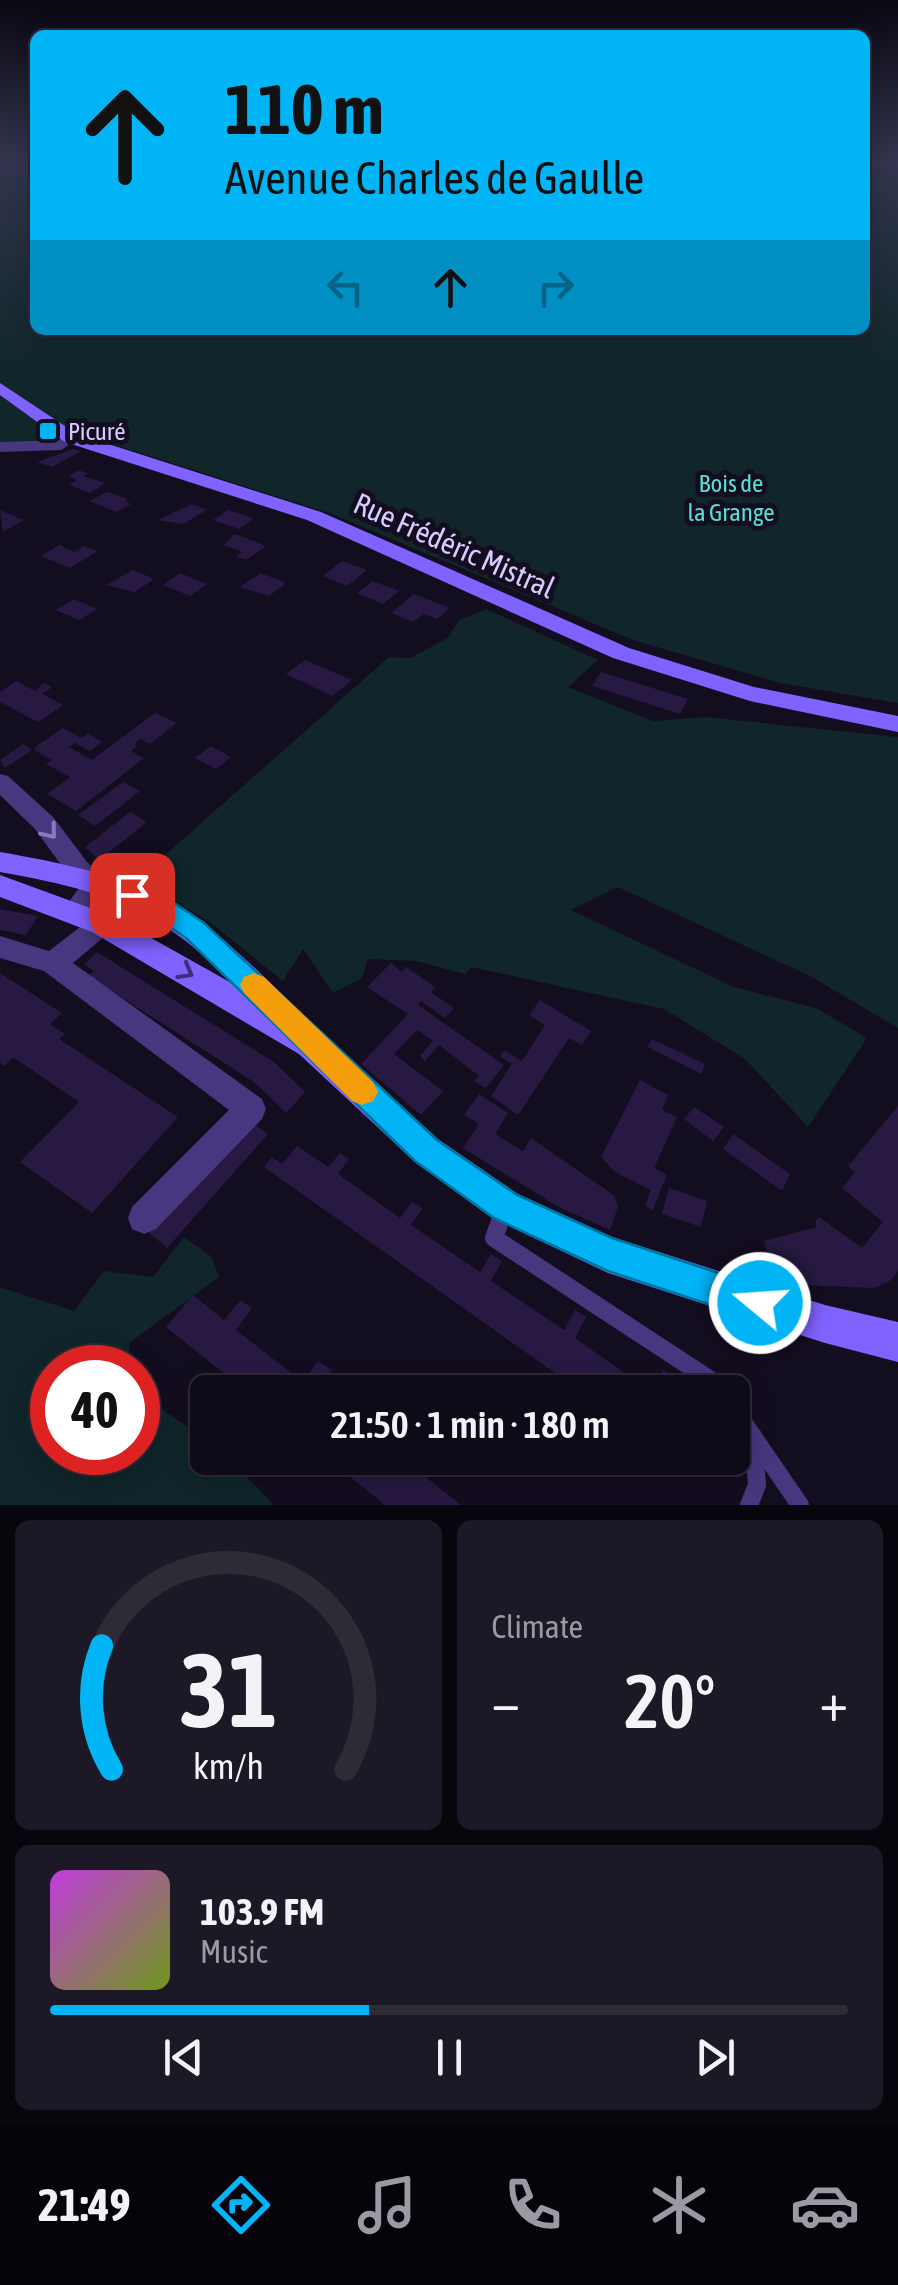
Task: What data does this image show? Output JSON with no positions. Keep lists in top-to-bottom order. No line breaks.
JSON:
{"streets":{"street":["Rue Frédéric Mistral"]},"parks":["Bois de la Grange"],"places":{"transit":["Picuré"]},"page":{"turn":["110 m","Avenue Charles de Gaulle"],"limit":"40","trip":"21:50 · 1 min · 180 m","tile":"Climate","heat":["−","20°","+"],"song":["103.9 FM","Music"],"tabs":"21:49","gauge":["31","km/h"]}}
